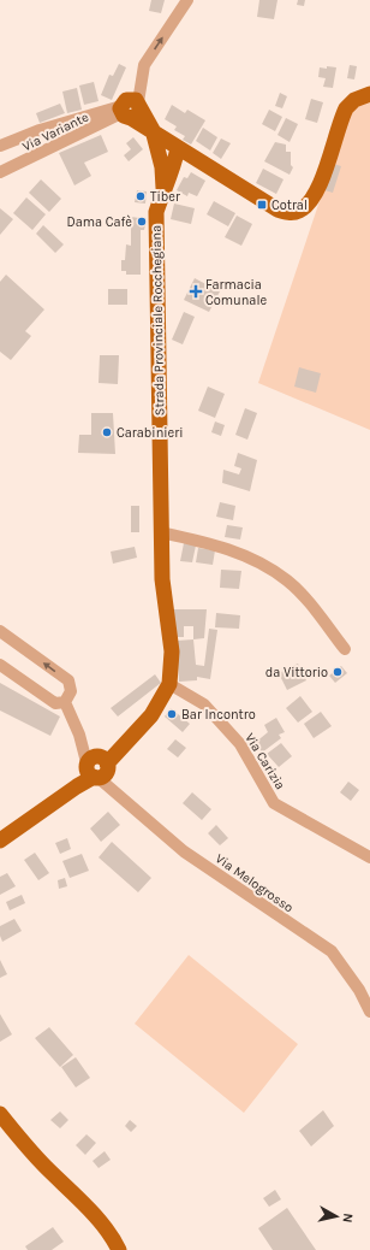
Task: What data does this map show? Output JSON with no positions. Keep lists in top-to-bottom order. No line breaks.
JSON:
{"streets":{"main road":["Strada Provinciale Rocchegiana"],"street":["Via Variante","Via Carizia","Via Melogrosso"]},"crossings":[["Strada Provinciale Rocchegiana","Via Carizia"],["Strada Provinciale Rocchegiana","Via Melogrosso"]],"places":{"other":["Tiber","Dama Cafè","Carabinieri","da Vittorio","Bar Incontro"],"transit":["Cotral"],"health":["Farmacia Comunale"]},"north":"right"}
